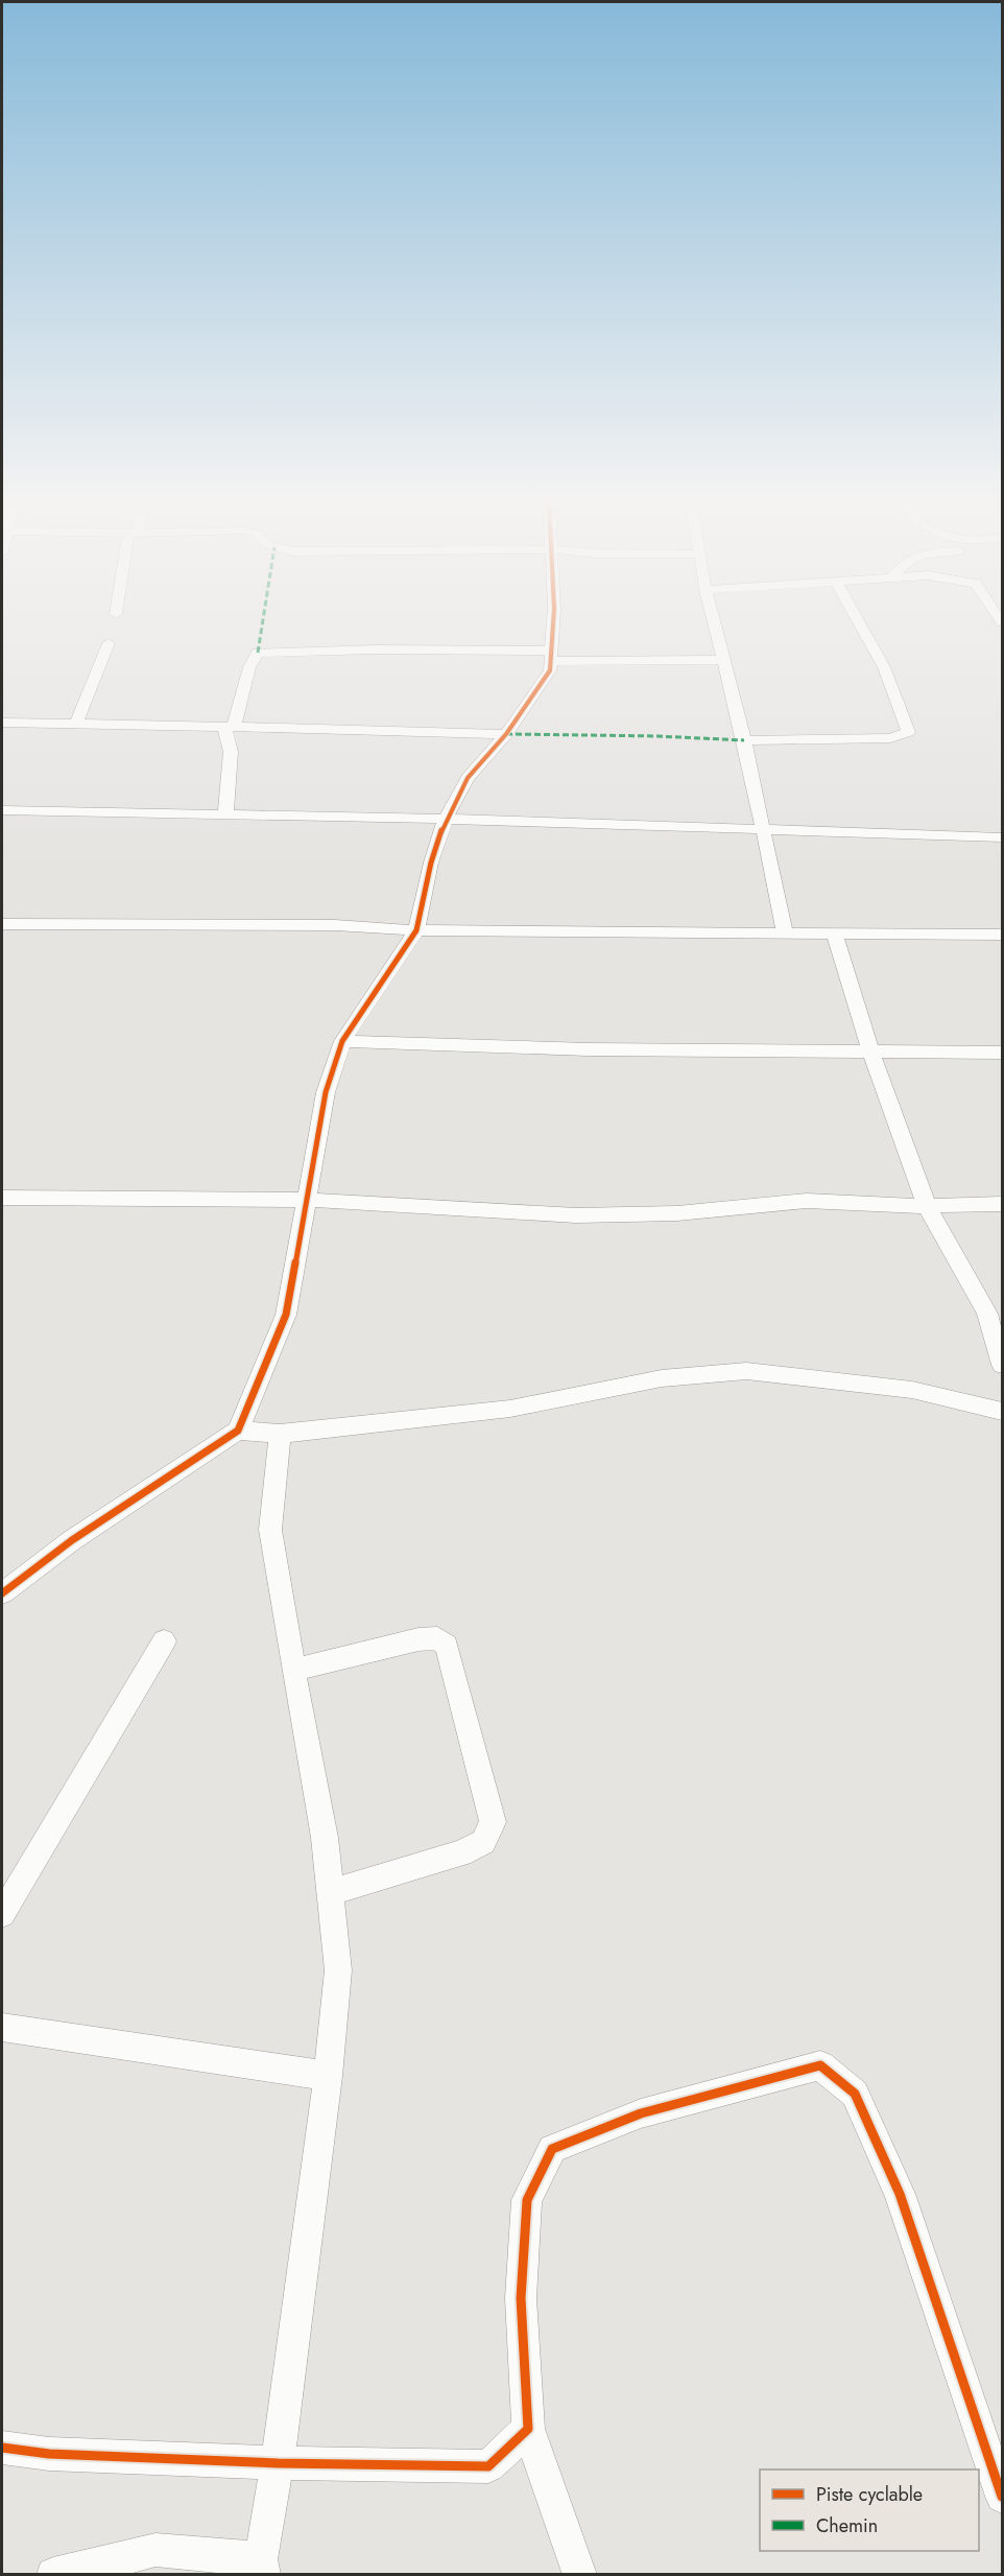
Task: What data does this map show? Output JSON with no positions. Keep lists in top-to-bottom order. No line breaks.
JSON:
{"legend":["Piste cyclable","Chemin"]}
